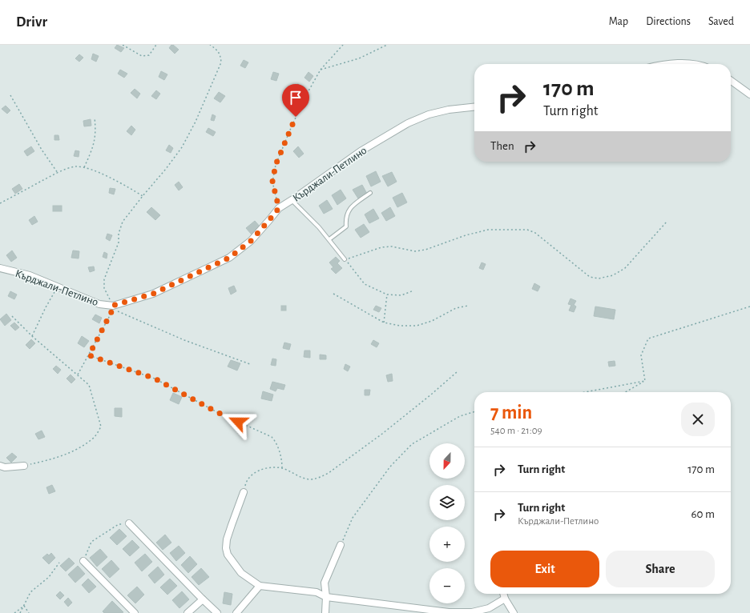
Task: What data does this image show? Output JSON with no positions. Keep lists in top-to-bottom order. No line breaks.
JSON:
{"streets":{"street":["Кърджали-Петлино"]},"north":"bottom","page":{"header":"Drivr","nav":["Map","Directions","Saved"],"turn":["170 m","Turn right"],"then":"Then","heading":["7 min","540 m · 21:09"],"map_buttons":["+","−"],"list":[{"name":"Turn right","value":"170 m"},{"name":"Turn right","note":"Кърджали-Петлино","value":"60 m"}],"buttons":["Exit","Share"]}}
